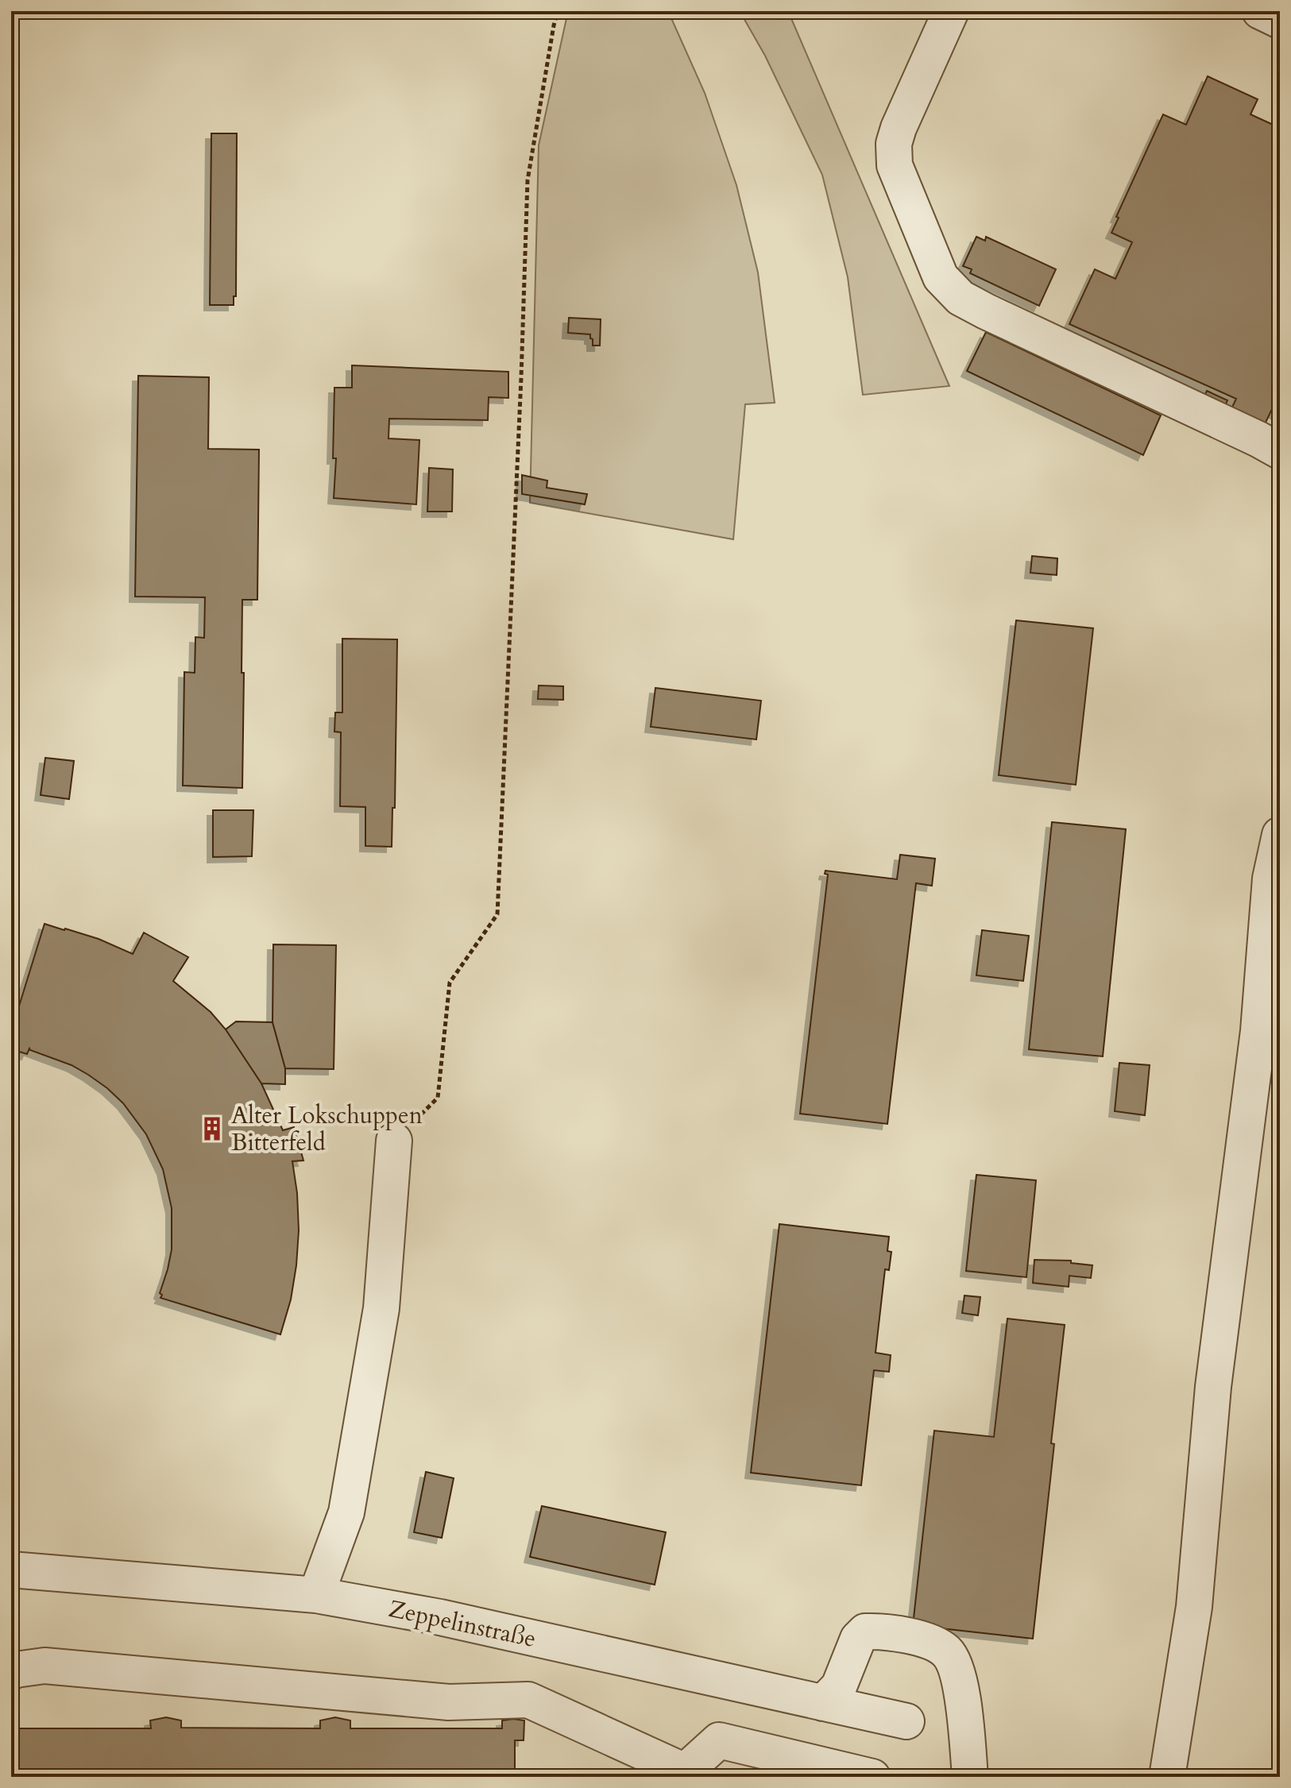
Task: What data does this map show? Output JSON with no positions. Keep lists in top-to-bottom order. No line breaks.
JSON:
{"streets":{"lane":["Zeppelinstraße"]},"places":{"building":["Alter Lokschuppen Bitterfeld"]}}
